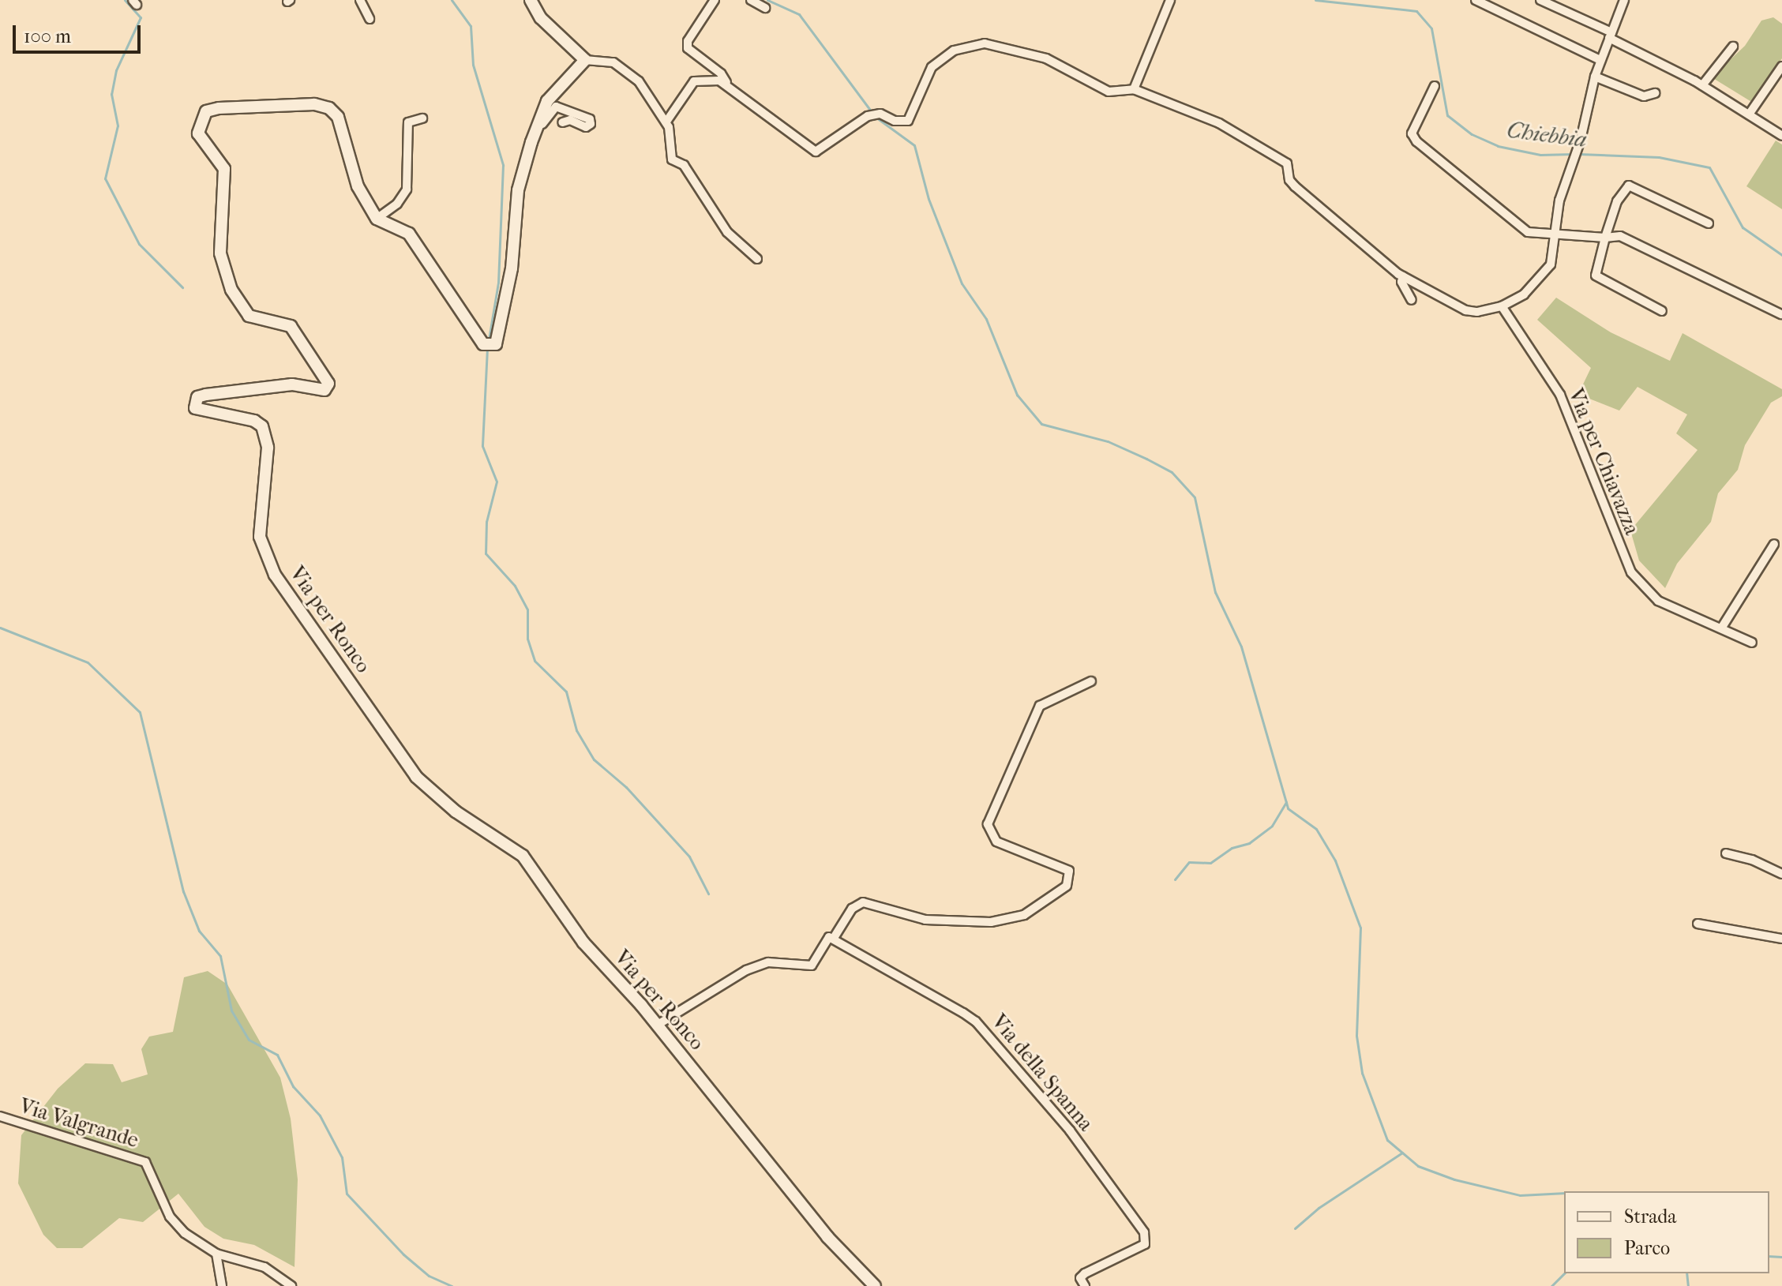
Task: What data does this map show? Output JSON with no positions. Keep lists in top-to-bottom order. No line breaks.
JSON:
{"streets":{"street":["Via per Chiavazza","Via per Ronco","Via della Spanna","Via Valgrande"]},"water":["Chiebbia"],"legend":["Strada","Parco"],"scale_bar":"100 m"}
